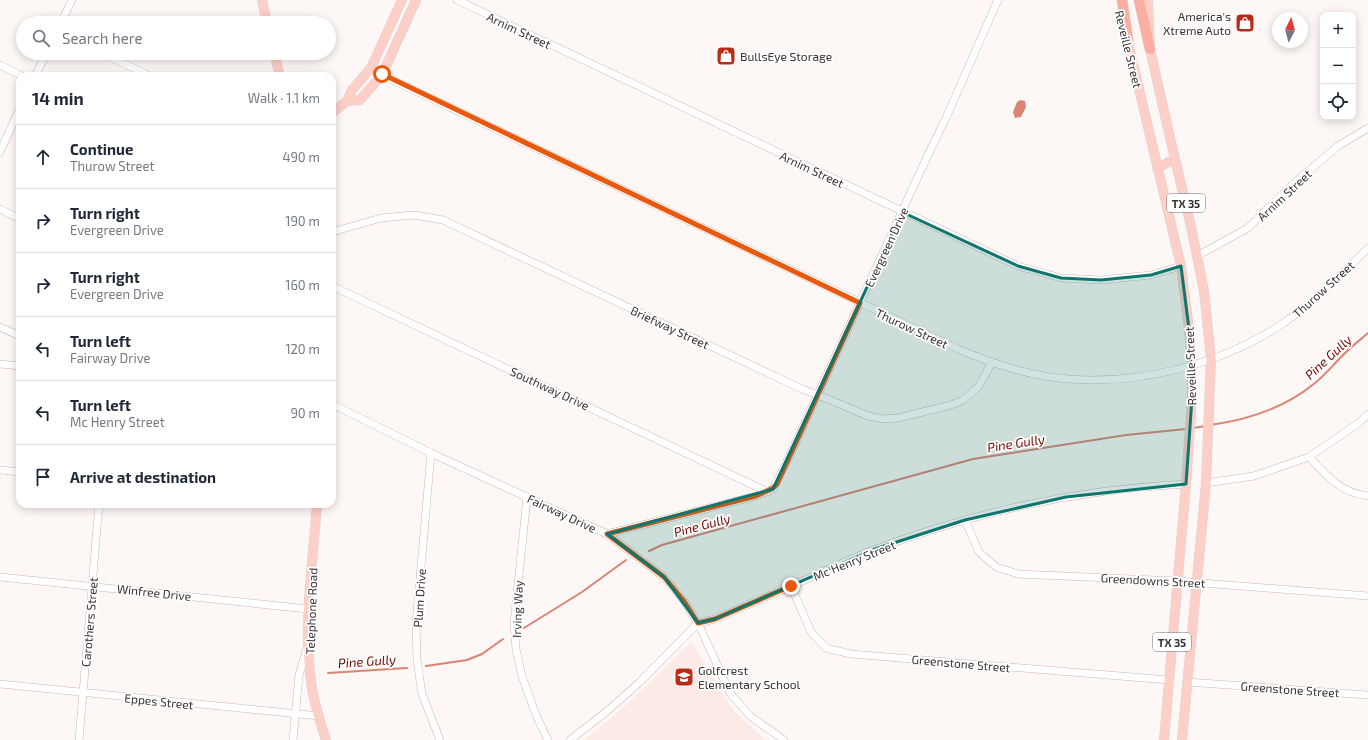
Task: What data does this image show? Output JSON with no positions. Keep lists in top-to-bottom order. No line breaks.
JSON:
{"streets":{"highway":["TX 35"],"main road":["Reveille Street","Telephone Road"],"street":["Arnim Street","Evergreen Drive","Thurow Street","Briefway Street","Southway Drive","Fairway Drive","Mc Henry Street","Greendowns Street","Winfree Drive","Plum Drive","Irving Way","Carothers Street","Greenstone Street","Eppes Street"]},"crossings":[["Arnim Street","Reveille Street"],["Arnim Street","Evergreen Drive"],["Reveille Street","TX 35"],["Reveille Street","Thurow Street"],["Reveille Street","Mc Henry Street"],["Reveille Street","Greendowns Street"],["Reveille Street","Greenstone Street"],["Evergreen Drive","Thurow Street"],["Evergreen Drive","Briefway Street"],["Evergreen Drive","Southway Drive"],["Thurow Street","Briefway Street"],["Fairway Drive","Mc Henry Street"],["Fairway Drive","Plum Drive"],["Fairway Drive","Irving Way"],["Mc Henry Street","Greendowns Street"],["Mc Henry Street","Greenstone Street"],["Winfree Drive","Telephone Road"],["Winfree Drive","Carothers Street"],["Telephone Road","Eppes Street"],["Carothers Street","Eppes Street"]],"water":["Pine Gully"],"places":{"shop":["America's Xtreme Auto","BullsEye Storage"],"school or university":["Golfcrest Elementary School"]},"north":"top","page":{"map_buttons":["+","−"],"search":"Search here","heading":["14 min","Walk · 1.1 km"],"list":[["Continue","Thurow Street","490 m"],["Turn right","Evergreen Drive","190 m"],["Turn right","Evergreen Drive","160 m"],["Turn left","Fairway Drive","120 m"],["Turn left","Mc Henry Street","90 m"],"Arrive at destination"]}}
